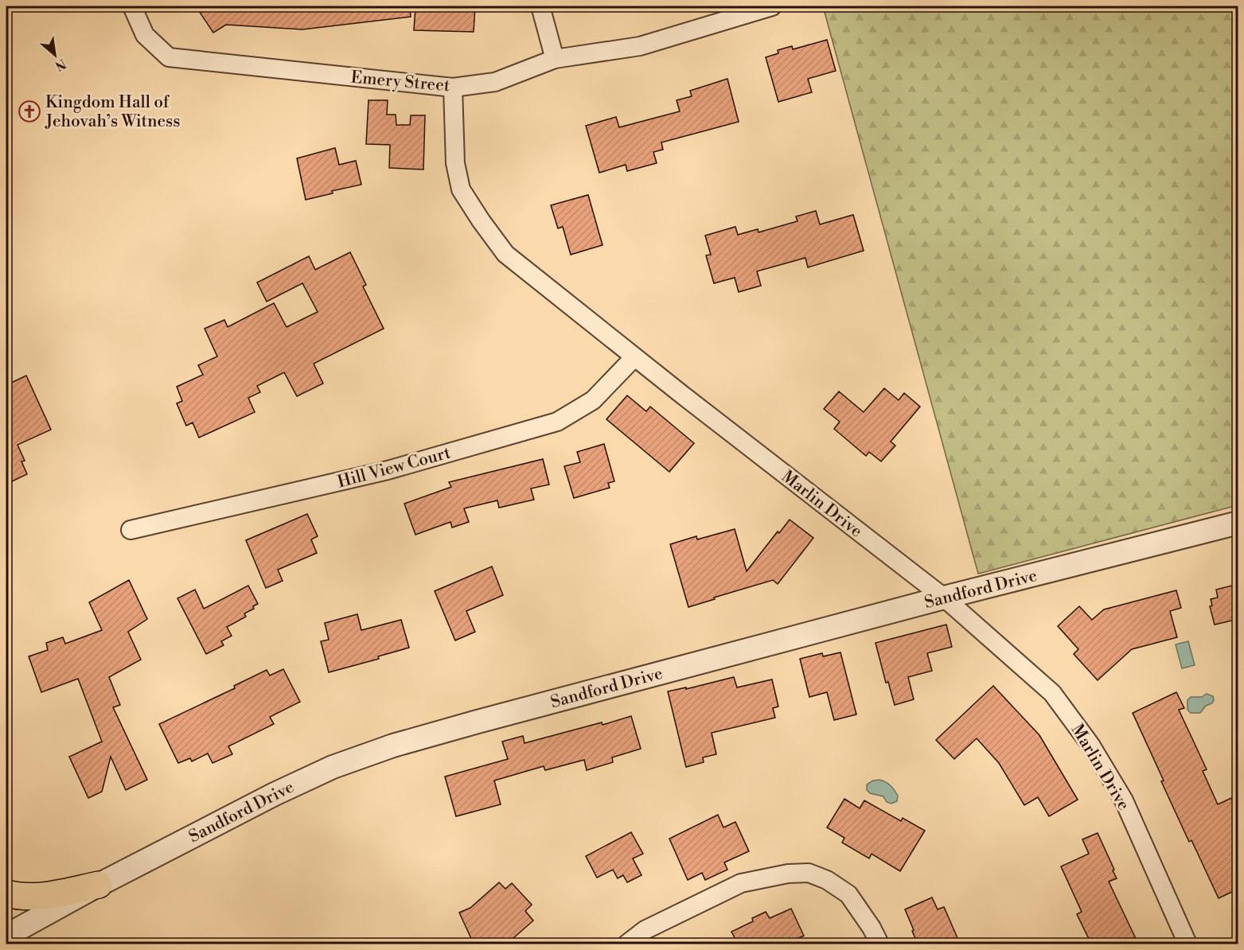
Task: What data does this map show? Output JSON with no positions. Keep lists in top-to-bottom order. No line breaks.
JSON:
{"streets":{"street":["Emery Street","Hill View Court","Marlin Drive","Sandford Drive"]},"crossings":[["Emery Street","Marlin Drive"],["Hill View Court","Marlin Drive"],["Marlin Drive","Sandford Drive"]],"places":{"church":["Kingdom Hall of Jehovah’s Witness"]},"north":"bottom right"}
